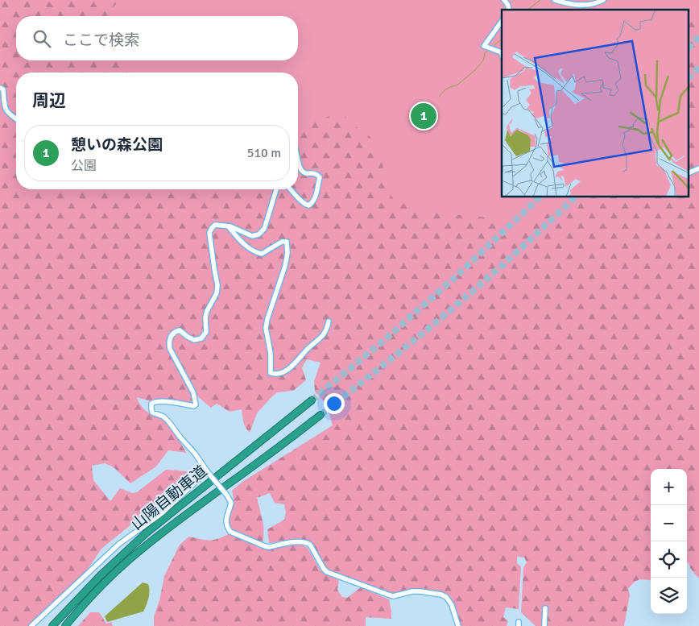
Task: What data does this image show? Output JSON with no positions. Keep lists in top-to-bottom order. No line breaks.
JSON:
{"streets":{"highway":["山陽自動車道"]},"page":{"search":"ここで検索","heading":"周辺","pins":"1","list":[{"mark":"1","name":"憩いの森公園","note":"公園","value":"510 m"}],"map_buttons":["+","−"]}}
